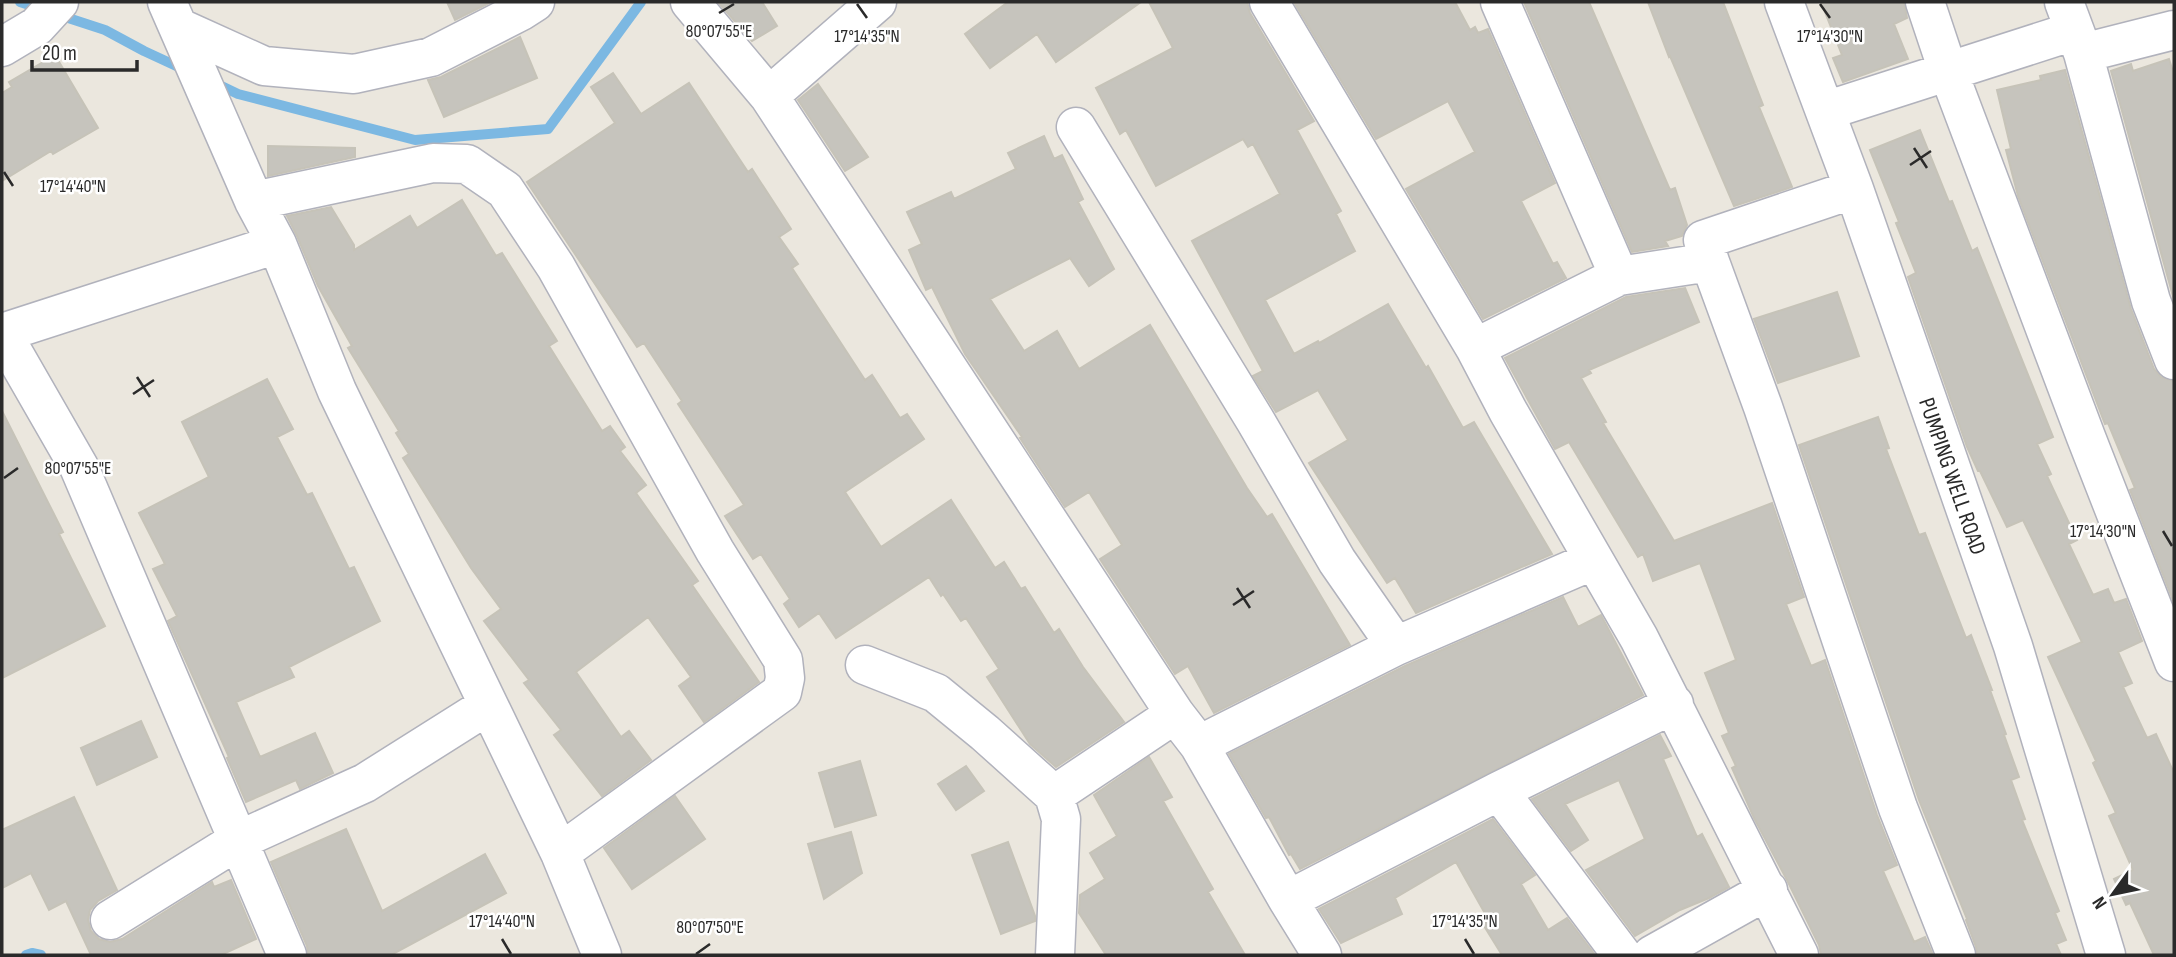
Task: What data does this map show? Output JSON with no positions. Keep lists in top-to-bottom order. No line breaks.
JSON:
{"streets":{"street":["PUMPING WELL ROAD"]},"scale_bar":"20 m","north":"bottom left","coordinates":["80°07'55\"E","17°14'35\"N","17°14'30\"N","17°14'40\"N","80°07'50\"E"]}
